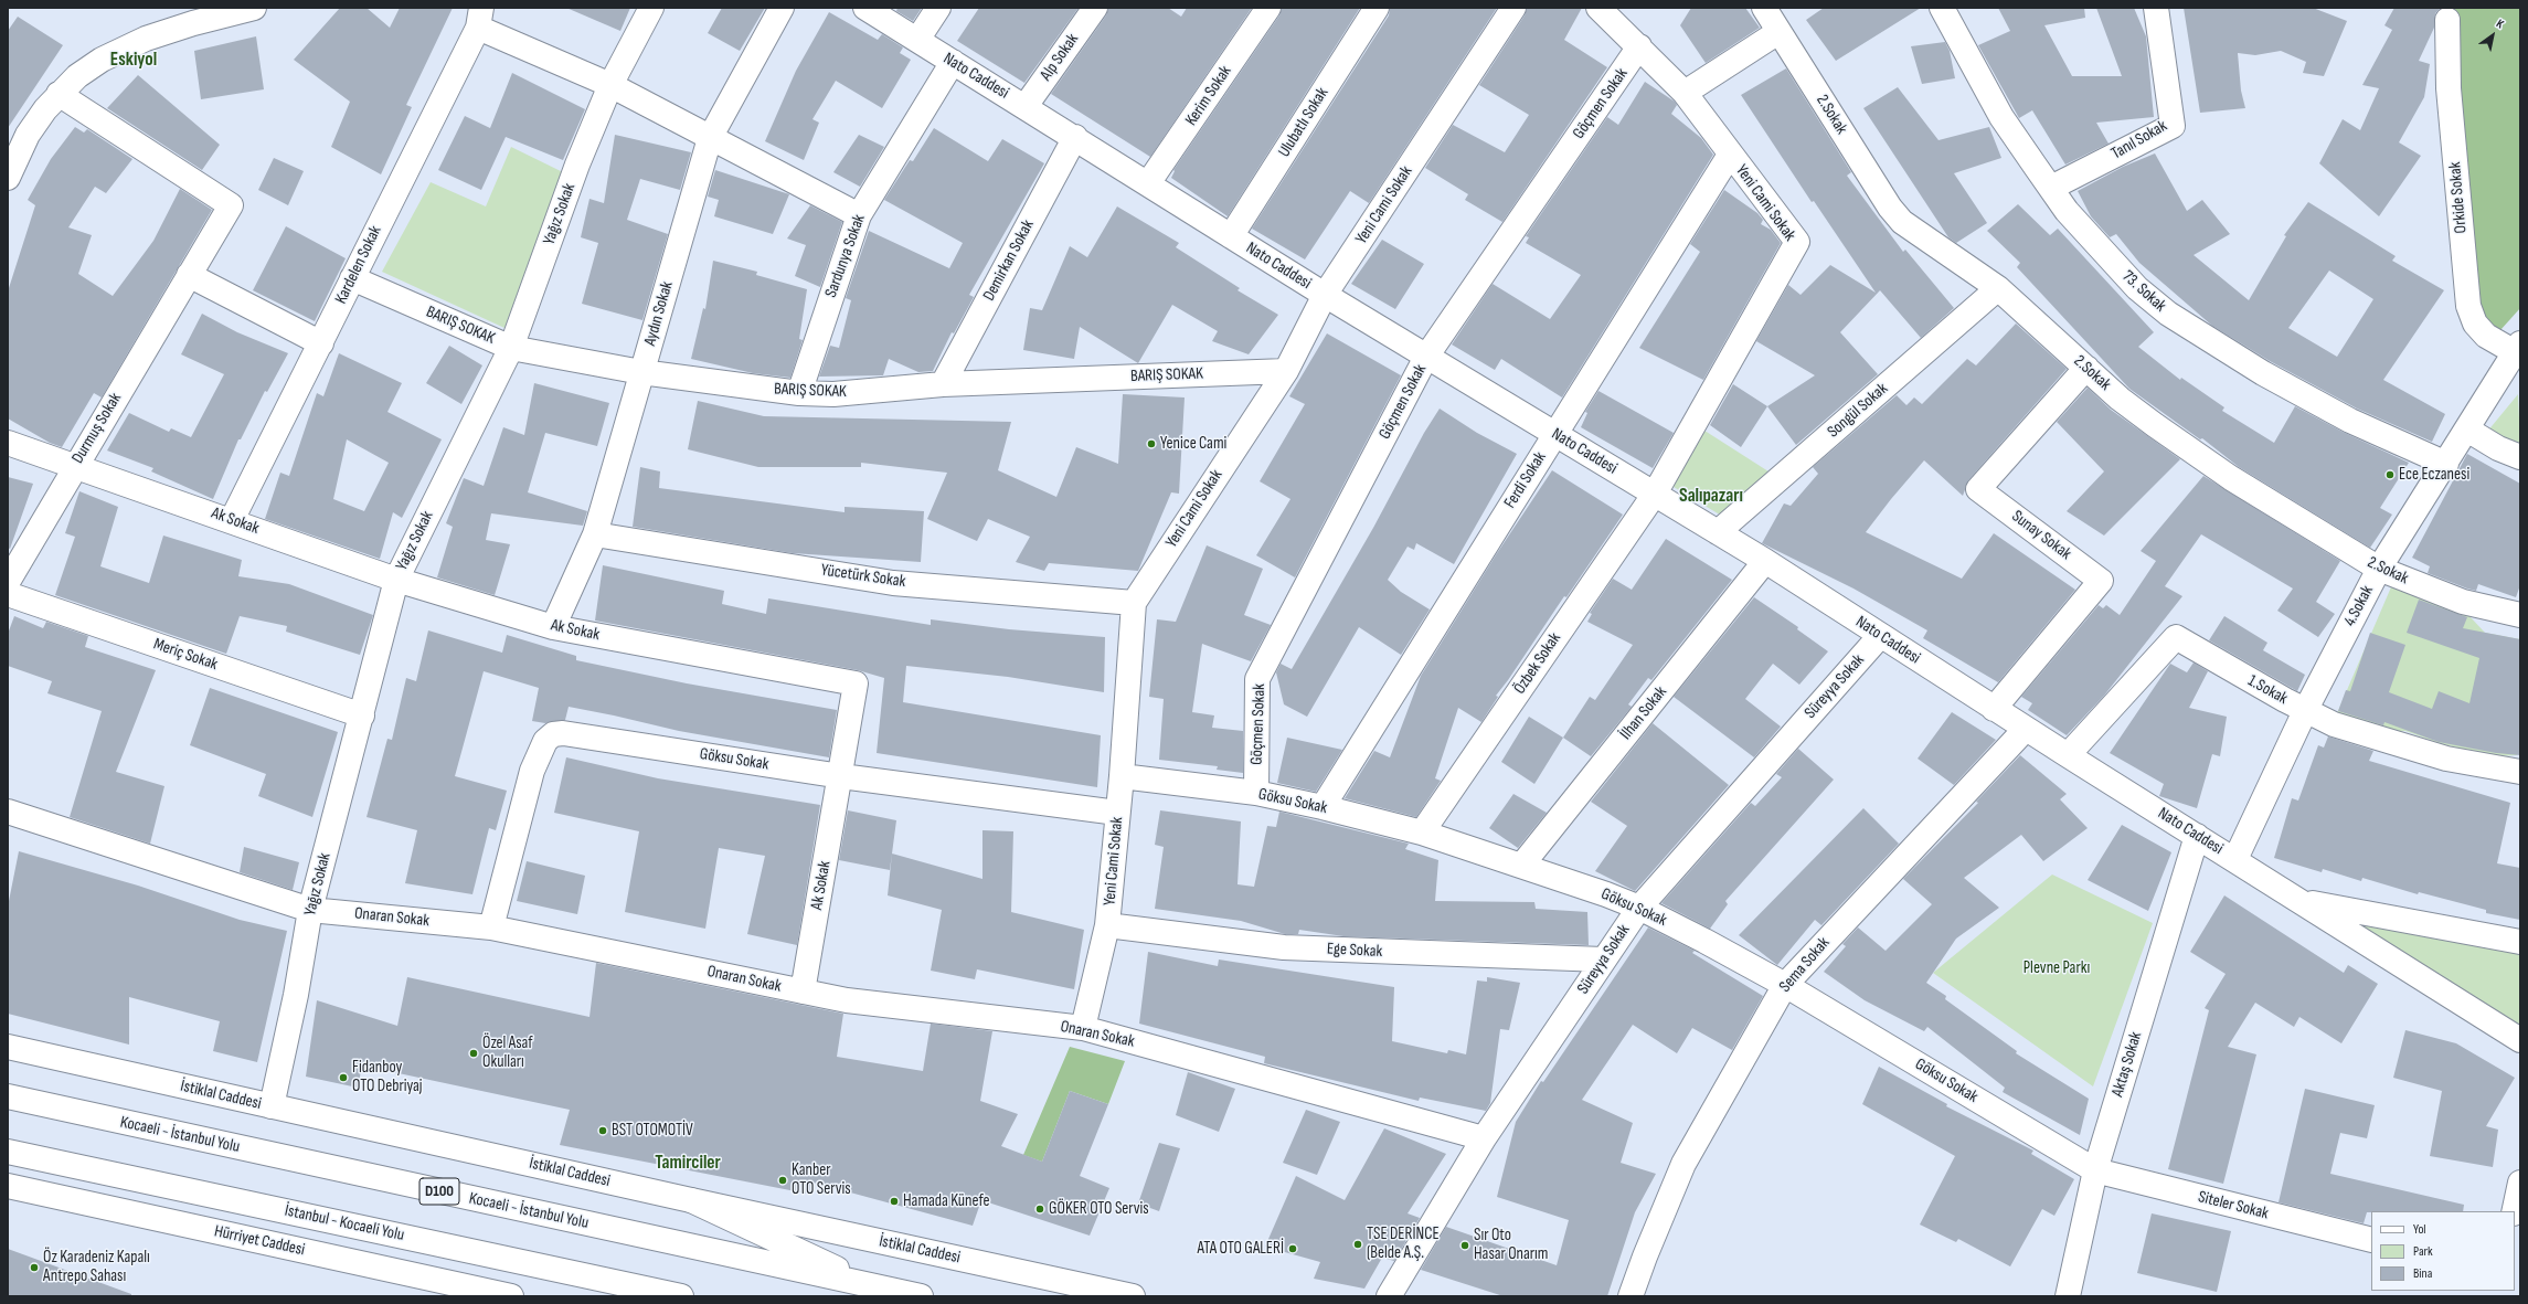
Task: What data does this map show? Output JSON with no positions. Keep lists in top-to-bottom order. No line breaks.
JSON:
{"streets":{"main road":["Alp Sokak","Nato Caddesi","Kerim Sokak","Göçmen Sokak","2.Sokak","Ulubatlı Sokak","Tanıl Sokak","Orkide Sokak","Yeni Cami Sokak","Yağız Sokak","Sardunya Sokak","Demirkan Sokak","Kardelen Sokak","73. Sokak","Aydın Sokak","BARIŞ SOKAK","Songül Sokak","Durmuş Sokak","Ferdi Sokak","Ak Sokak","Sunay Sokak","Yücetürk Sokak","4.Sokak","Meriç Sokak","Özbek Sokak","Süreyya Sokak","1.Sokak","İlhan Sokak","Göksu Sokak","Onaran Sokak","Ege Sokak","Sema Sokak","Aktaş Sokak","İstiklal Caddesi","Kocaeli - İstanbul Yolu","D100","Siteler Sokak","İstanbul - Kocaeli Yolu","Hürriyet Caddesi"]},"crossings":[["Alp Sokak","Nato Caddesi"],["Nato Caddesi","Kerim Sokak"],["Nato Caddesi","Göçmen Sokak"],["Nato Caddesi","Ulubatlı Sokak"],["Nato Caddesi","Yeni Cami Sokak"],["Nato Caddesi","Sardunya Sokak"],["Nato Caddesi","Demirkan Sokak"],["Nato Caddesi","Songül Sokak"],["Nato Caddesi","Ferdi Sokak"],["Nato Caddesi","Sunay Sokak"],["Nato Caddesi","4.Sokak"],["Nato Caddesi","Özbek Sokak"],["Nato Caddesi","Süreyya Sokak"],["Nato Caddesi","1.Sokak"],["Nato Caddesi","İlhan Sokak"],["Nato Caddesi","Sema Sokak"],["Nato Caddesi","Aktaş Sokak"],["Göçmen Sokak","Yeni Cami Sokak"],["Göçmen Sokak","Göksu Sokak"],["2.Sokak","Songül Sokak"],["2.Sokak","Sunay Sokak"],["2.Sokak","4.Sokak"],["Tanıl Sokak","73. Sokak"],["Orkide Sokak","4.Sokak"],["Yeni Cami Sokak","BARIŞ SOKAK"],["Yeni Cami Sokak","Ferdi Sokak"],["Yeni Cami Sokak","Yücetürk Sokak"],["Yeni Cami Sokak","Özbek Sokak"],["Yeni Cami Sokak","Göksu Sokak"],["Yeni Cami Sokak","Onaran Sokak"],["Yeni Cami Sokak","Ege Sokak"],["Yağız Sokak","BARIŞ SOKAK"],["Yağız Sokak","Ak Sokak"],["Yağız Sokak","Meriç Sokak"],["Yağız Sokak","Onaran Sokak"],["Yağız Sokak","İstiklal Caddesi"],["Sardunya Sokak","BARIŞ SOKAK"],["Demirkan Sokak","BARIŞ SOKAK"],["Kardelen Sokak","BARIŞ SOKAK"],["Kardelen Sokak","Ak Sokak"],["73. Sokak","4.Sokak"],["Aydın Sokak","BARIŞ SOKAK"],["Aydın Sokak","Ak Sokak"],["Aydın Sokak","Yücetürk Sokak"],["Durmuş Sokak","Ak Sokak"],["Ferdi Sokak","Göksu Sokak"],["Ak Sokak","Göksu Sokak"],["Ak Sokak","Onaran Sokak"],["4.Sokak","1.Sokak"],["Özbek Sokak","Göksu Sokak"],["Süreyya Sokak","Göksu Sokak"],["Süreyya Sokak","Onaran Sokak"],["Süreyya Sokak","Ege Sokak"],["İlhan Sokak","Göksu Sokak"],["Göksu Sokak","Onaran Sokak"],["Göksu Sokak","Sema Sokak"],["Göksu Sokak","Aktaş Sokak"],["Göksu Sokak","Siteler Sokak"],["Aktaş Sokak","Siteler Sokak"]],"districts":["Eskiyol","Salıpazarı","Tamirciler"],"parks":["Plevne Parkı"],"places":["Yenice Cami","Ece Eczanesi","Özel Asaf Okulları","Fidanboy OTO Debriyaj","BST OTOMOTİV","Kanber OTO Servis","Hamada Künefe","GÖKER OTO Servis","TSE DERİNCE (Belde A.Ş.","Sır Oto Hasar Onarım","ATA OTO GALERİ","Öz Karadeniz Kapalı Antrepo Sahası"],"legend":["Yol","Park","Bina"],"north":"top right"}
